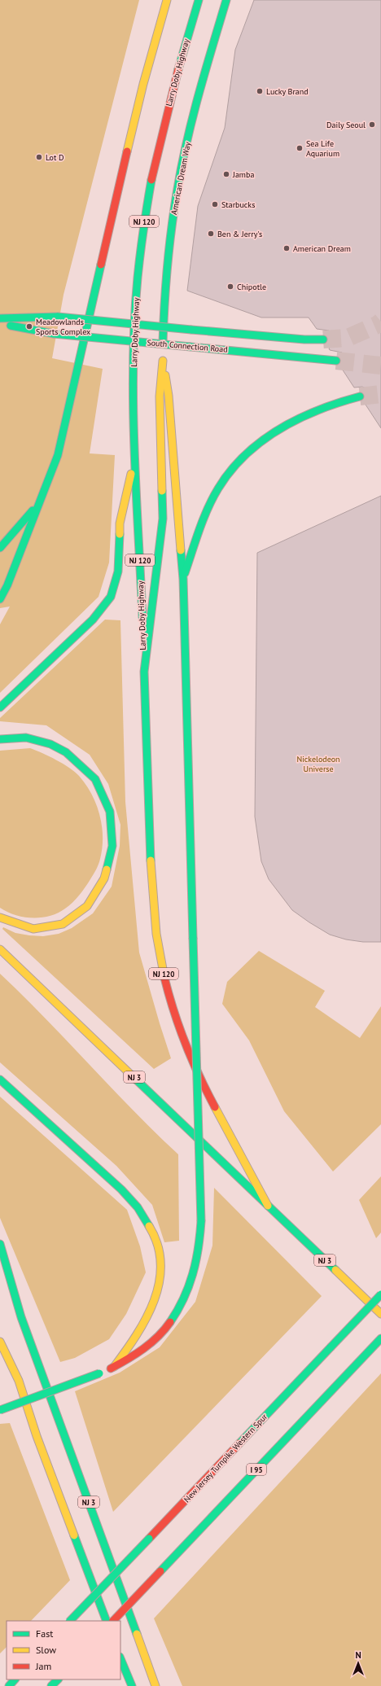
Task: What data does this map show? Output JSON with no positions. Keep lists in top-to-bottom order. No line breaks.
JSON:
{"streets":{"main road":["Larry Doby Highway","American Dream Way","NJ 120","South Connection Road","NJ 3","New Jersey Turnpike Western Spur","I 95"]},"crossings":[["Larry Doby Highway","NJ 120"],["NJ 120","NJ 3"]],"parks":["Nickelodeon Universe"],"places":["Lucky Brand","Daily Seoul","Sea Life Aquarium","Lot D","Jamba","Starbucks","Ben & Jerry's","American Dream","Chipotle","Meadowlands Sports Complex"],"legend":["Fast","Slow","Jam"],"north":"top"}
